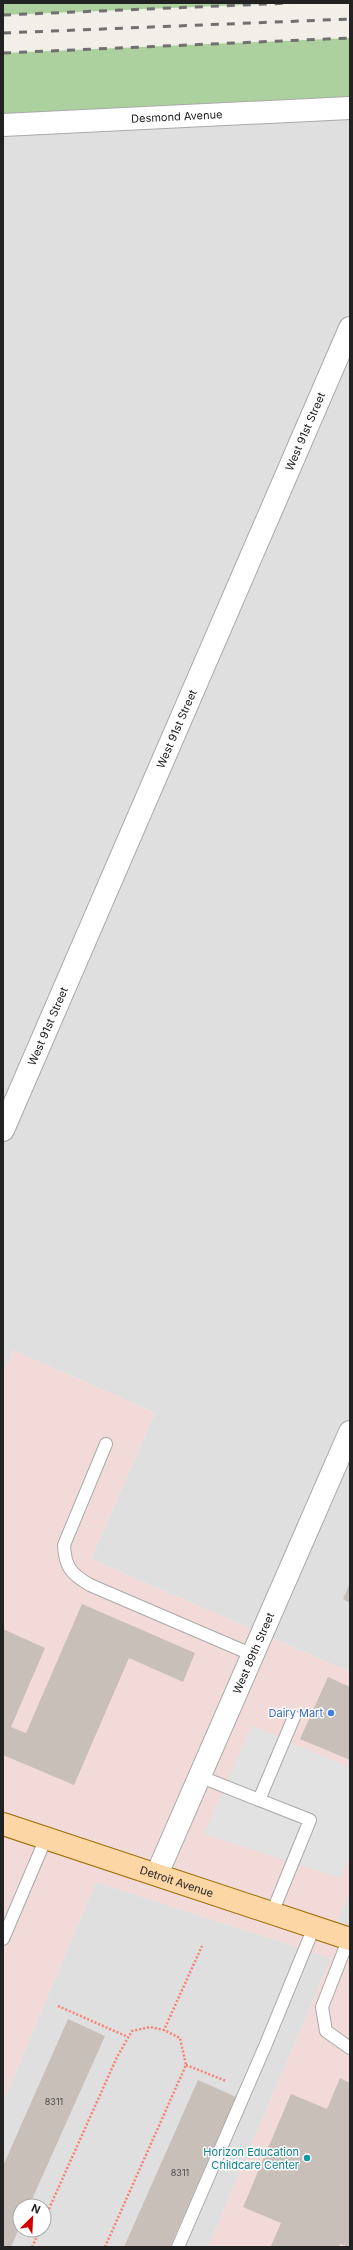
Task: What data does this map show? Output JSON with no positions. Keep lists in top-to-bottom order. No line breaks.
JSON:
{"streets":{"main road":["Detroit Avenue"],"street":["Desmond Avenue","West 91st Street","West 89th Street"]},"crossings":[["West 89th Street","Detroit Avenue"]],"places":["Dairy Mart","Horizon Education Childcare Center"],"house_numbers":["8311","8311"],"north":"top right"}
